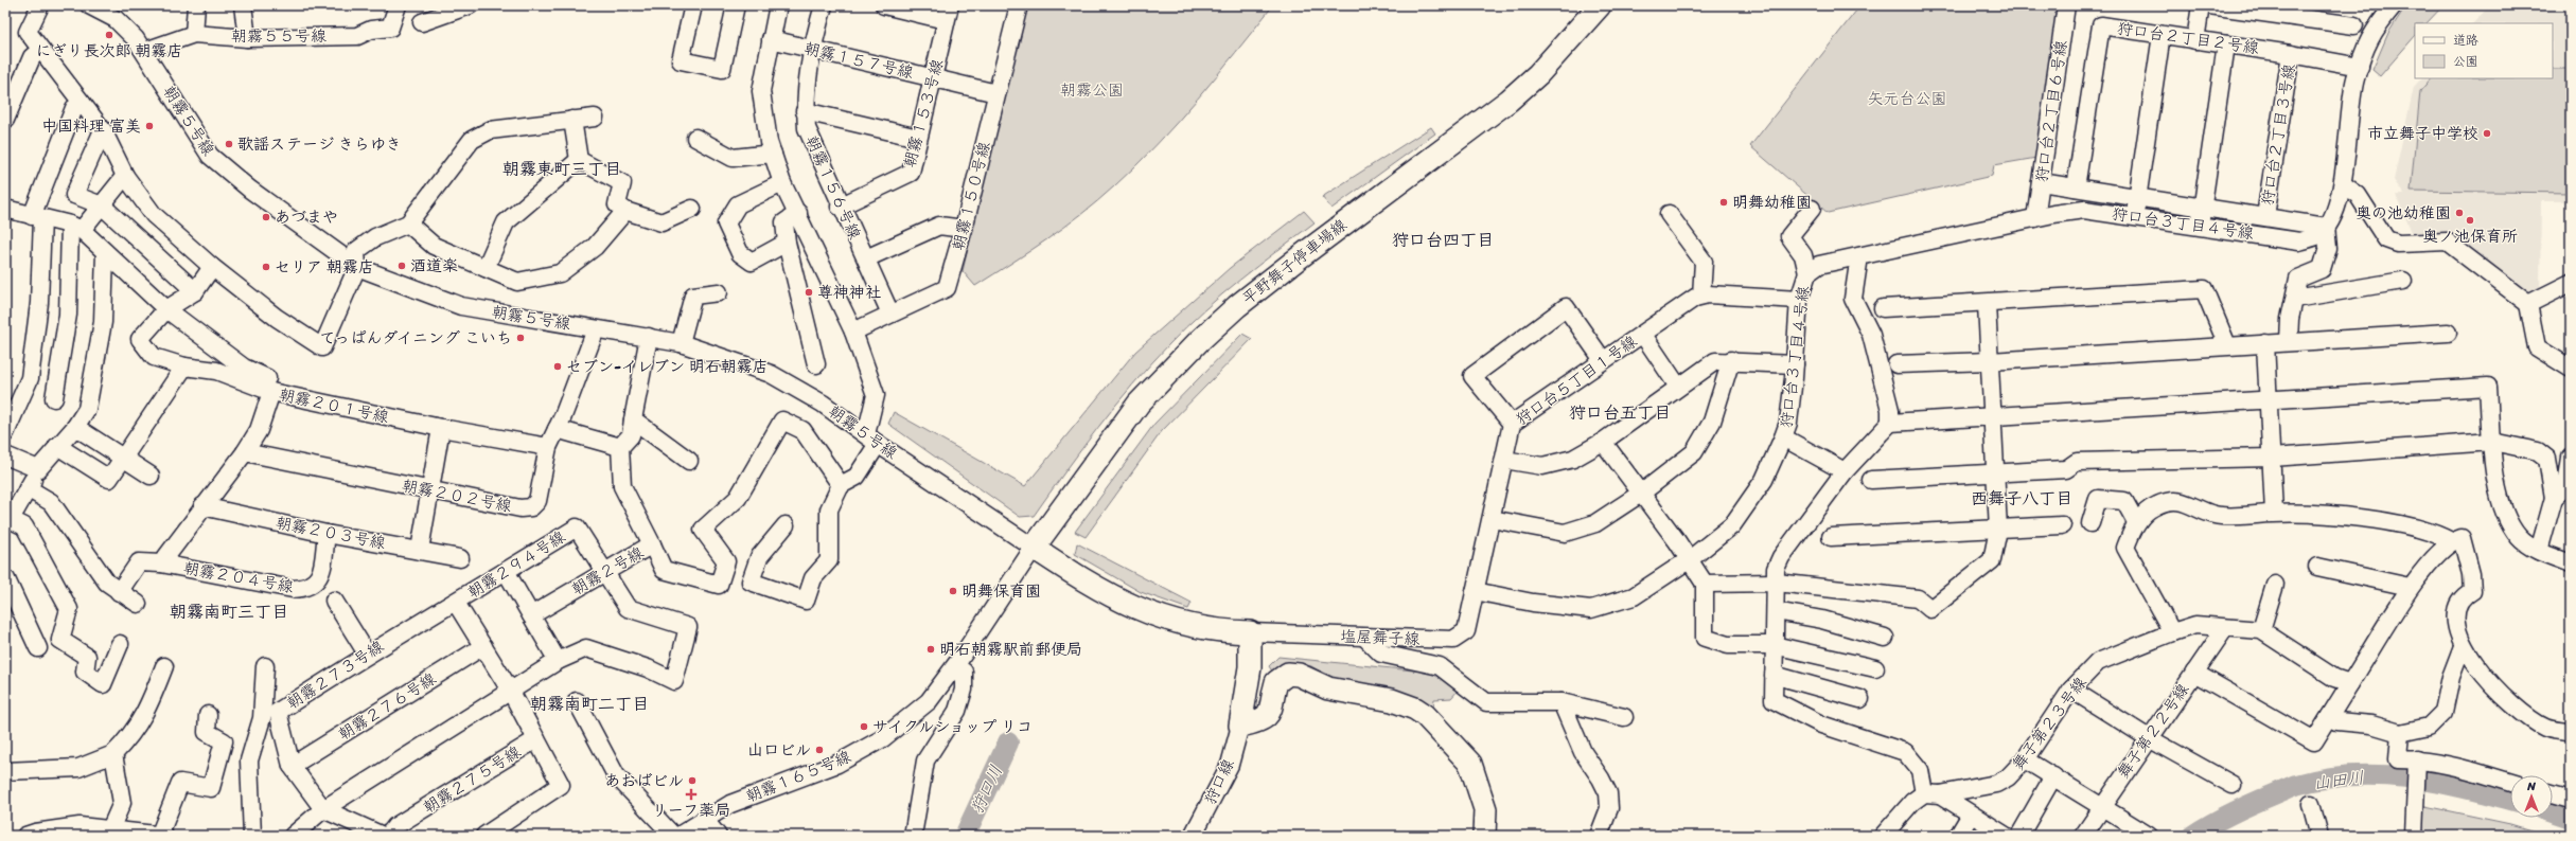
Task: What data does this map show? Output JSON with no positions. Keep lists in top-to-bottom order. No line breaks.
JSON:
{"streets":{"main road":["平野舞子停車場線"],"street":["朝霧５５号線","狩口台２丁目２号線","朝霧１５７号線","狩口台２丁目６号線","朝霧１５３号線","朝霧５号線","狩口台２丁目３号線","朝霧１５６号線","朝霧１５０号線","狩口台３丁目４号線","狩口台５丁目１号線","朝霧２０１号線","朝霧２０２号線","朝霧２０３号線","朝霧２９４号線","朝霧２号線","朝霧２０４号線","塩屋舞子線","朝霧２７３号線","朝霧２７６号線","舞子第２３号線","舞子第２２号線","朝霧１６５号線","朝霧２７５号線","狩口線"]},"crossings":[["朝霧５５号線","朝霧５号線"],["狩口台２丁目２号線","狩口台２丁目３号線"],["狩口台２丁目２号線","狩口台３丁目４号線"],["朝霧１５７号線","朝霧１５３号線"],["朝霧１５７号線","朝霧１５６号線"],["朝霧１５７号線","朝霧１５０号線"],["狩口台２丁目６号線","狩口台３丁目４号線"],["朝霧１５３号線","朝霧１５６号線"],["朝霧５号線","平野舞子停車場線"],["朝霧５号線","朝霧２０２号線"],["朝霧５号線","朝霧１６５号線"],["朝霧１５６号線","朝霧１５０号線"],["狩口台３丁目４号線","狩口台５丁目１号線"],["狩口台３丁目４号線","塩屋舞子線"],["平野舞子停車場線","朝霧１６５号線"],["狩口台５丁目１号線","塩屋舞子線"],["朝霧２０１号線","朝霧２０２号線"],["朝霧２０１号線","朝霧２０３号線"],["朝霧２０１号線","朝霧２０４号線"],["朝霧２０３号線","朝霧２０４号線"],["朝霧２９４号線","朝霧２号線"],["朝霧２９４号線","朝霧２７３号線"],["朝霧２７３号線","朝霧２７６号線"],["舞子第２３号線","舞子第２２号線"]],"districts":["朝霧東町三丁目","狩口台四丁目","狩口台五丁目","西舞子八丁目","朝霧南町三丁目","朝霧南町二丁目"],"water":["山田川","狩口川"],"parks":["朝霧公園","矢元台公園"],"places":{"other":["にぎり長次郎 朝霧店","中国料理 富美","市立舞子中学校","歌謡ステージ きらゆき","明舞幼稚園","奥の池幼稚園","あづまや","奥ノ池保育所","酒道楽","セリア 朝霧店","尊神神社","てっぱんダイニング こいち","セブン-イレブン 明石朝霧店","明舞保育園","明石朝霧駅前郵便局","サイクルショップ リコ","山口ビル","あおばビル"],"health":["リーフ薬局"]},"legend":["道路","公園"],"north":"top"}
